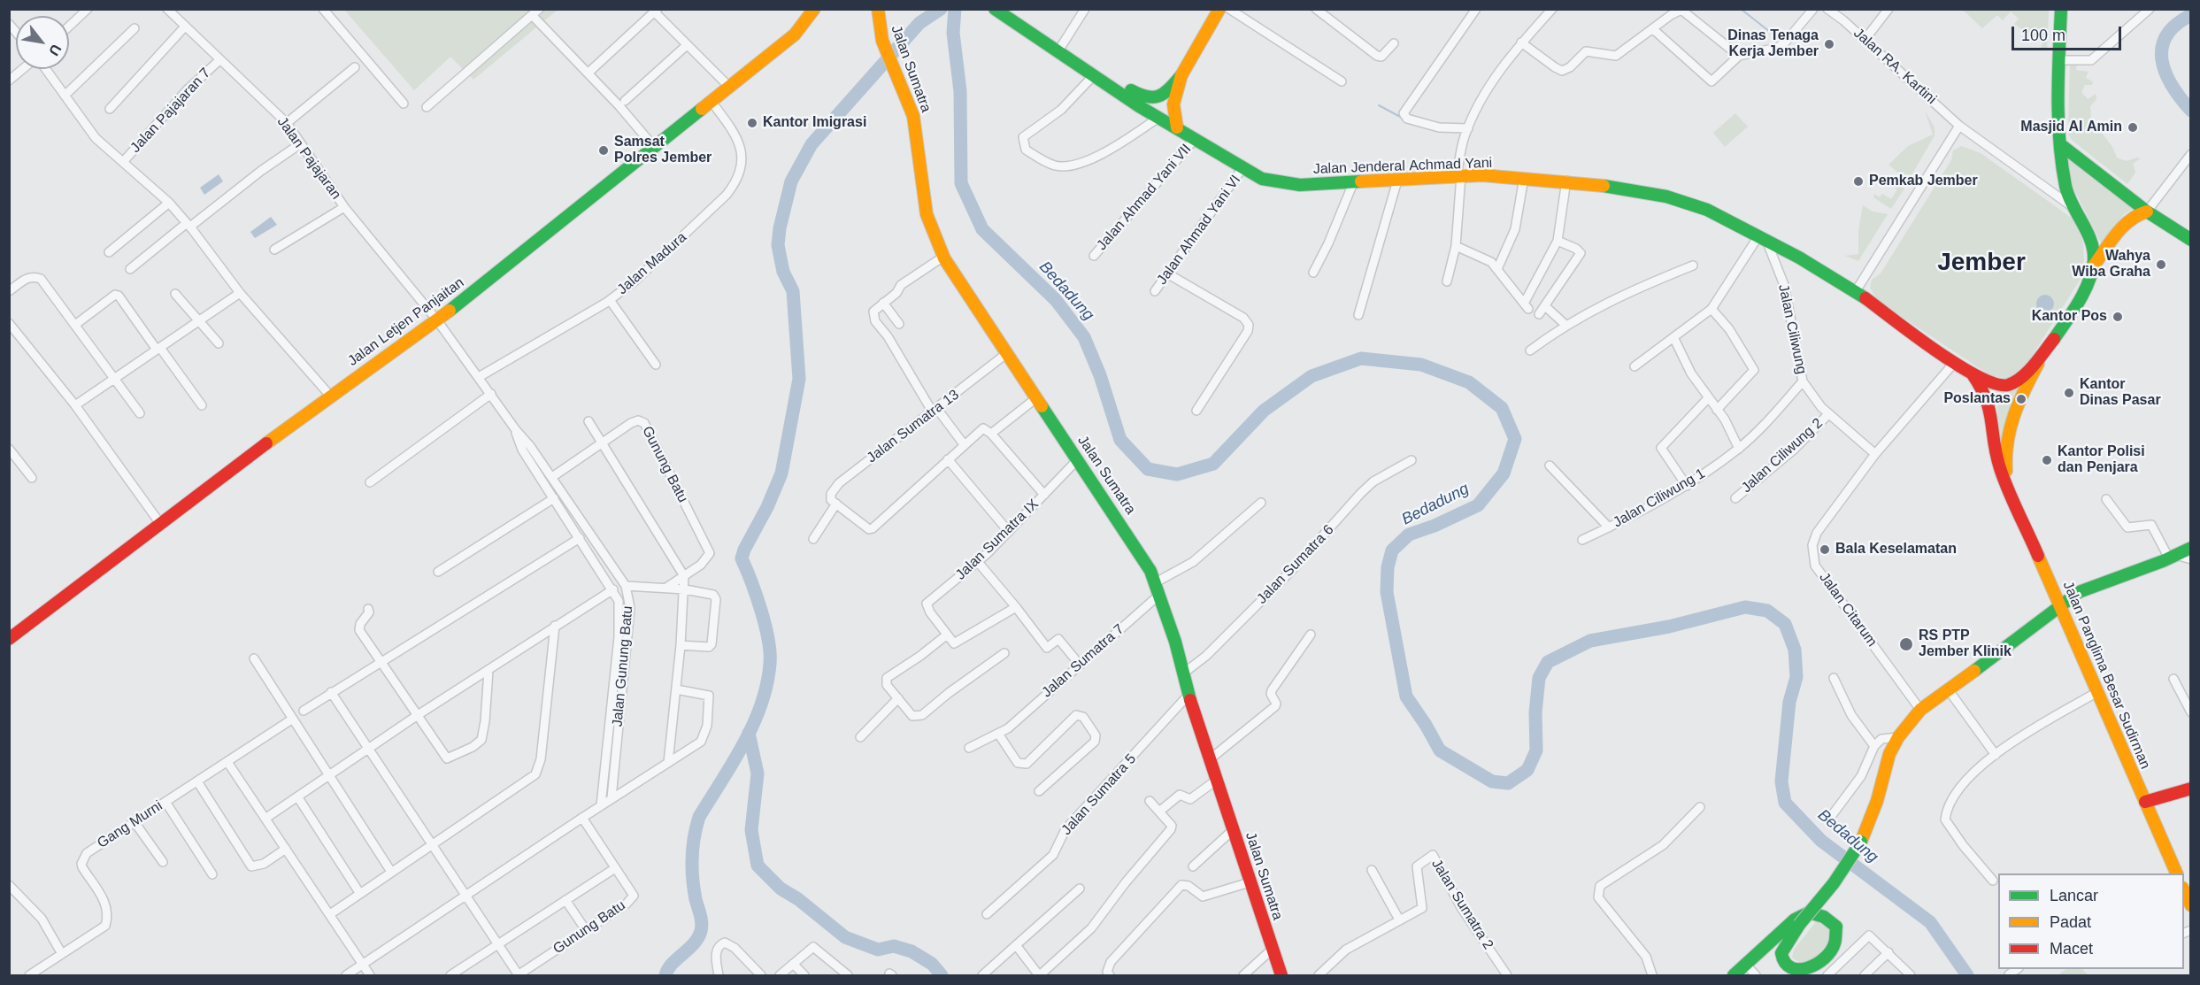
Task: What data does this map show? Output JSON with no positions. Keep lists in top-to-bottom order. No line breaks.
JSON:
{"streets":{"main road":["Jalan Sumatra","Jalan Jenderal Achmad Yani","Jalan Letjen Panjaitan","Jalan Panglima Besar Sudirman"],"street":["Jalan RA. Kartini","Jalan Pajajaran 7","Jalan Pajajaran","Jalan Ahmad Yani VII","Jalan Ahmad Yani VI","Jalan Madura","Jalan Ciliwung","Jalan Sumatra 13","Jalan Ciliwung 2","Gunung Batu","Jalan Ciliwung 1","Jalan Sumatra IX","Jalan Sumatra 6","Jalan Citarum","Jalan Sumatra 7","Jalan Gunung Batu","Jalan Sumatra 5","Gang Murni","Jalan Sumatra 2"]},"crossings":[["Jalan Sumatra","Jalan Sumatra 13"],["Jalan Sumatra","Jalan Sumatra IX"],["Jalan Sumatra","Jalan Sumatra 6"],["Jalan Sumatra","Jalan Sumatra 7"],["Jalan Sumatra","Jalan Sumatra 5"],["Jalan Pajajaran 7","Jalan Pajajaran"],["Jalan Pajajaran","Jalan Letjen Panjaitan"],["Jalan Pajajaran","Jalan Gunung Batu"],["Jalan Jenderal Achmad Yani","Jalan Ahmad Yani VII"],["Jalan Jenderal Achmad Yani","Jalan Ahmad Yani VI"],["Jalan Jenderal Achmad Yani","Jalan Ciliwung"],["Jalan Jenderal Achmad Yani","Jalan Citarum"],["Jalan Jenderal Achmad Yani","Jalan Panglima Besar Sudirman"],["Jalan Madura","Jalan Letjen Panjaitan"],["Jalan Madura","Jalan Gunung Batu"],["Jalan Letjen Panjaitan","Jalan Gunung Batu"],["Jalan Ciliwung","Jalan Ciliwung 2"],["Jalan Ciliwung","Jalan Ciliwung 1"],["Jalan Ciliwung","Jalan Citarum"],["Gunung Batu","Jalan Gunung Batu"]],"districts":["Jember"],"water":["Bedadung"],"places":["Dinas Tenaga Kerja Jember","Kantor Imigrasi","Masjid Al Amin","Samsat Polres Jember","Pemkab Jember","Wahya Wiba Graha","Kantor Pos","Kantor Dinas Pasar","Poslantas","Kantor Polisi dan Penjara","Bala Keselamatan","RS PTP Jember Klinik"],"legend":["Lancar","Padat","Macet"],"scale_bar":"100 m","north":"bottom right"}
